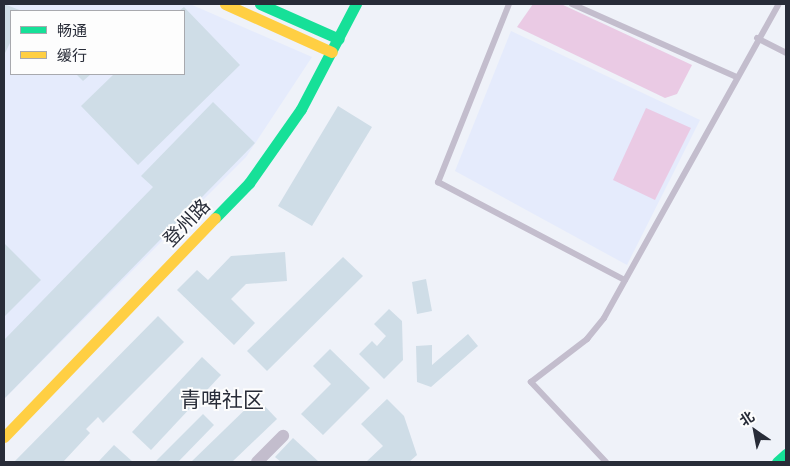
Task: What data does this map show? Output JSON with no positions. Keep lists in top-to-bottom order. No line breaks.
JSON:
{"streets":{"main road":["登州路"]},"districts":["青啤社区"],"legend":["畅通","缓行"],"north":"top left"}
